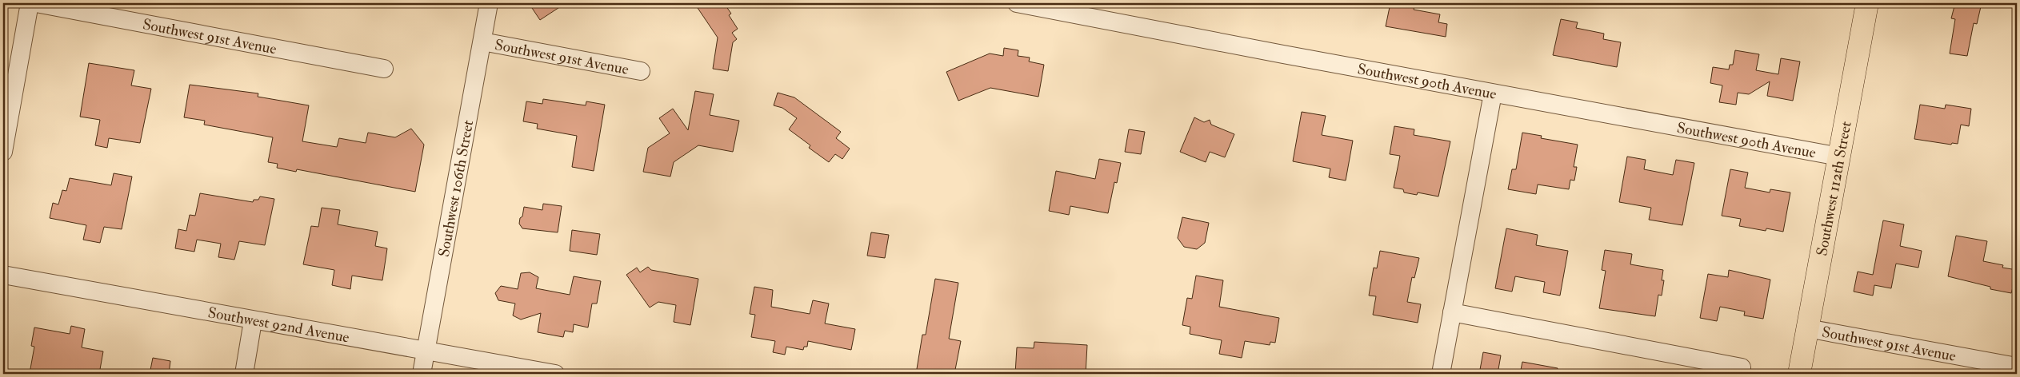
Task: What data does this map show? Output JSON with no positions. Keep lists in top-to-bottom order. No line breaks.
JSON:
{"streets":{"main road":["Southwest 112th Street"],"street":["Southwest 91st Avenue","Southwest 90th Avenue","Southwest 106th Street","Southwest 92nd Avenue"]},"crossings":[["Southwest 91st Avenue","Southwest 106th Street"],["Southwest 91st Avenue","Southwest 112th Street"],["Southwest 90th Avenue","Southwest 112th Street"],["Southwest 106th Street","Southwest 92nd Avenue"]]}
